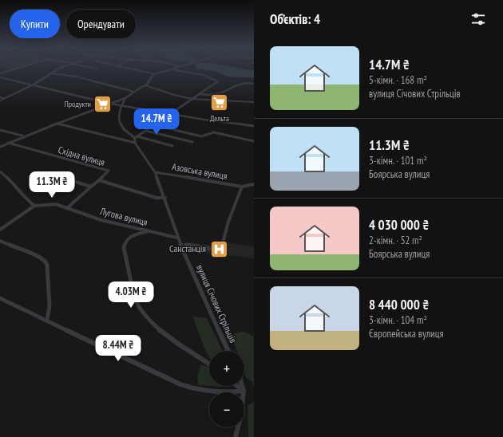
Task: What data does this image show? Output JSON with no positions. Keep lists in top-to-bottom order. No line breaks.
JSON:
{"streets":{"street":["Східна вулиця","Азовська вулиця","Лугова вулиця","вулиця Січових Стрільців"]},"crossings":[["Східна вулиця","вулиця Січових Стрільців"],["Азовська вулиця","вулиця Січових Стрільців"],["Лугова вулиця","вулиця Січових Стрільців"]],"places":{"supermarket":["Дельта","Продукти"],"hospital":["Санстанція"]},"page":{"heading":"Об’єктів: 4","chip":["Купити","Орендувати"],"list":[{"name":"14.7M ₴","note":"5-кімн. · 168 m² · вулиця Січових Стрільців"},{"name":"11.3M ₴","note":"3-кімн. · 101 m² · Боярська вулиця"},{"name":"4 030 000 ₴","note":"2-кімн. · 52 m² · Боярська вулиця"},{"name":"8 440 000 ₴","note":"3-кімн. · 104 m² · Європейська вулиця"}],"price":["14.7M ₴","11.3M ₴","4.03M ₴","8.44M ₴"],"map_buttons":["+","−"]}}
